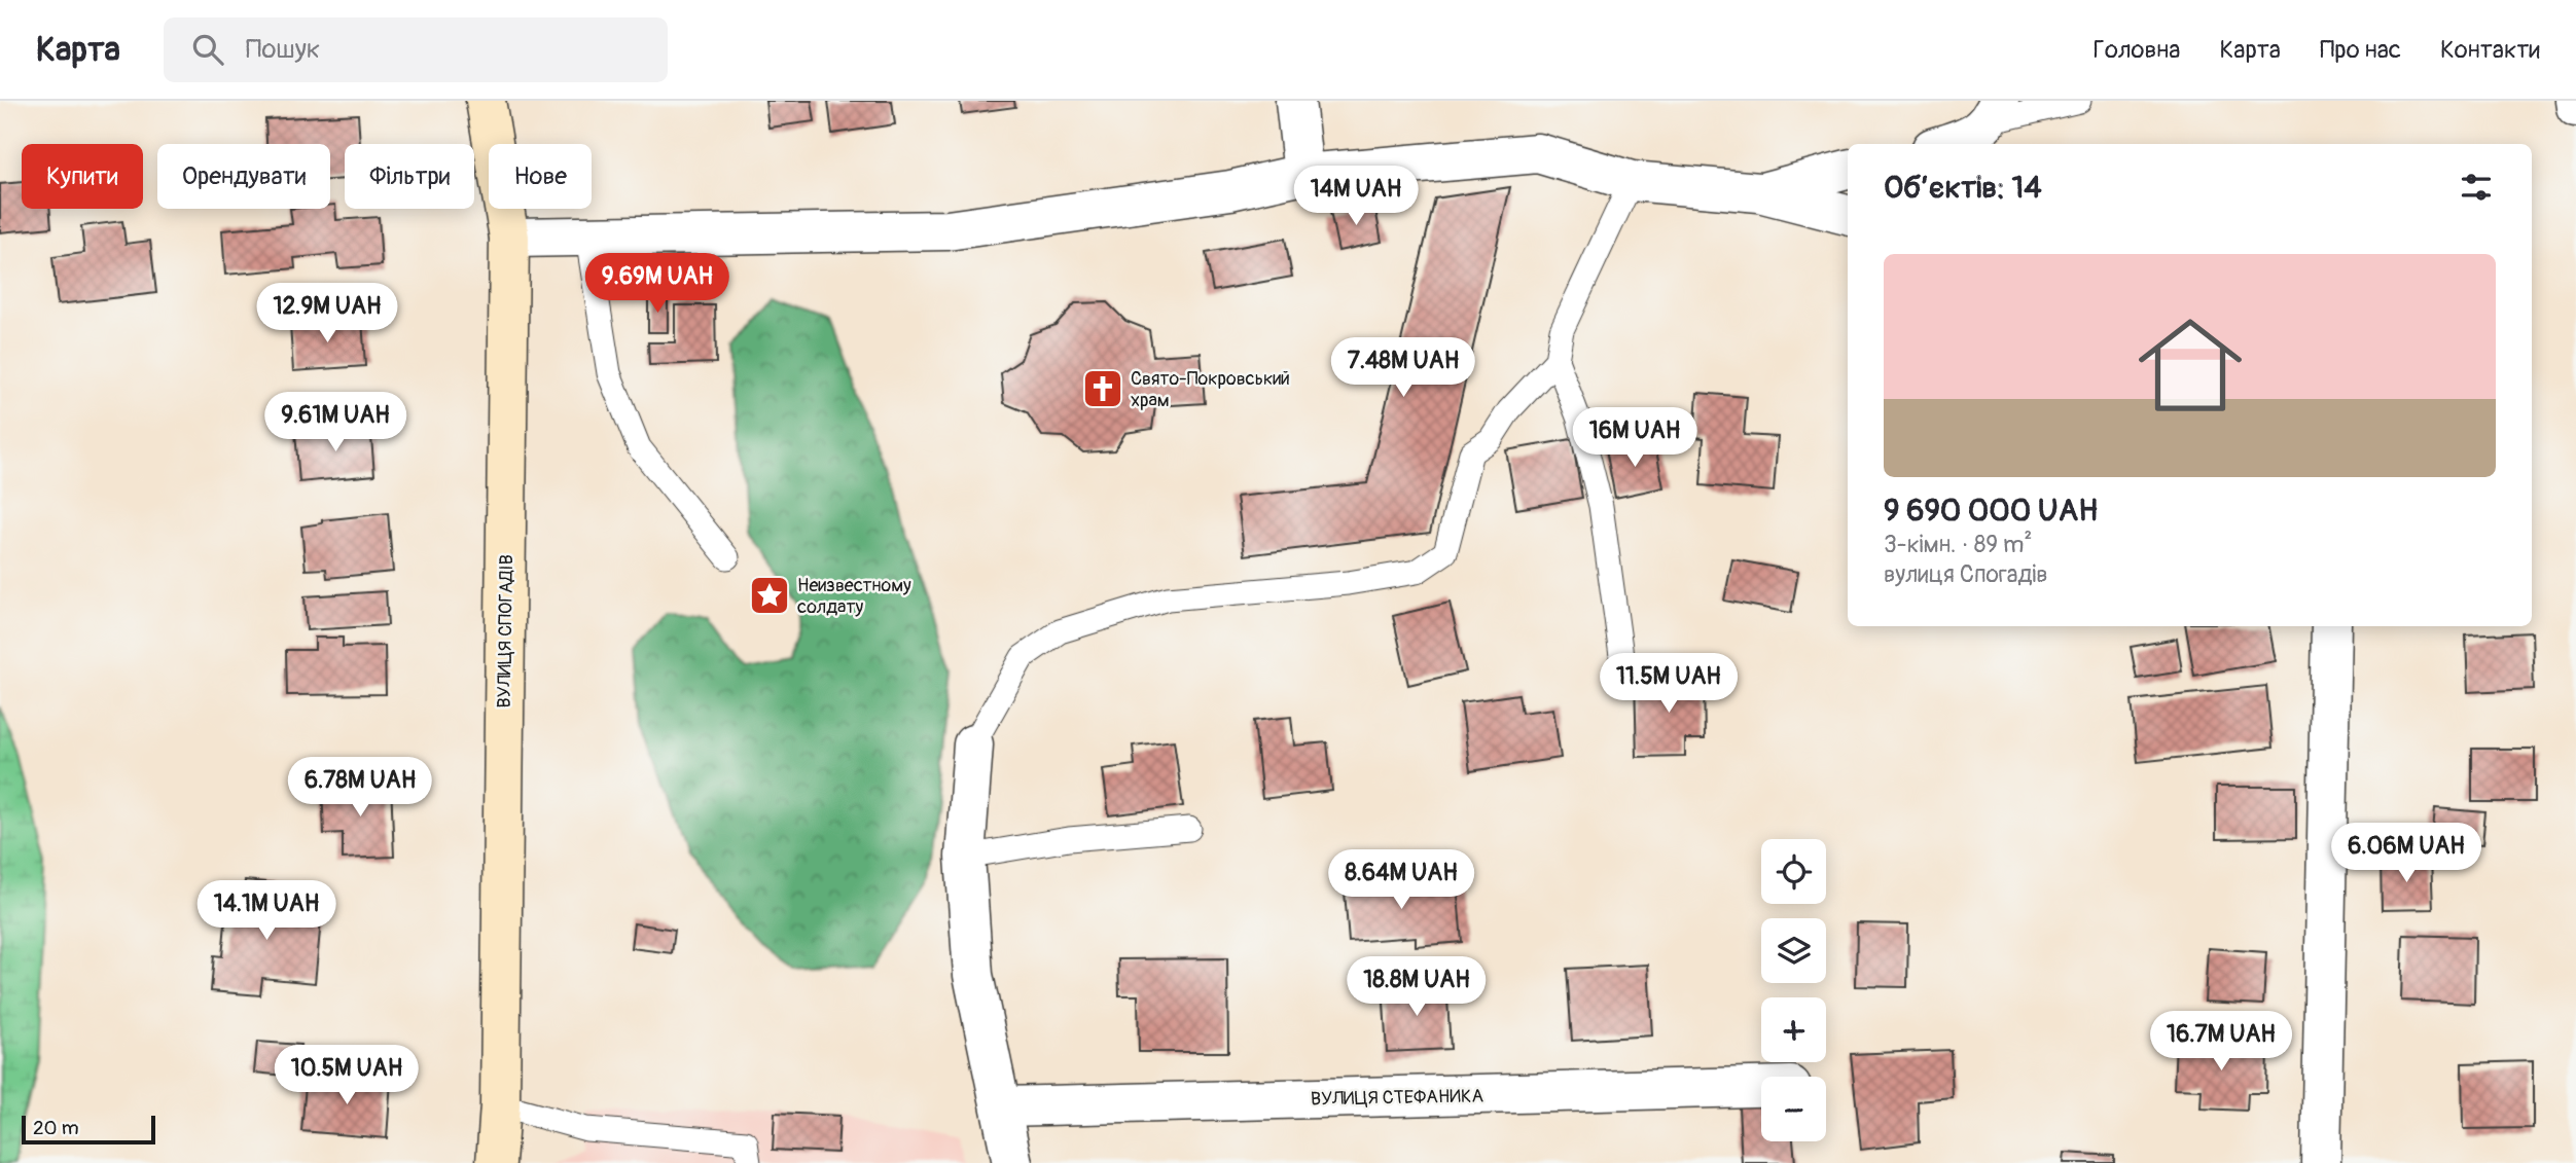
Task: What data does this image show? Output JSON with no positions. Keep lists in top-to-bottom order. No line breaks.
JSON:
{"streets":{"street":["ВУЛИЦЯ СПОГАДІВ","ВУЛИЦЯ СТЕФАНИКА"]},"places":{"church":["Свято-Покровський храм"],"place":["Неизвестному солдату"]},"scale_bar":"20 m","page":{"header":"Карта","search":"Пошук","nav":["Головна","Карта","Про нас","Контакти"],"chip":["Купити","Орендувати","Фільтри","Нове"],"heading":"Об’єктів: 14","price":["14M UAH","9.69M UAH","12.9M UAH","7.48M UAH","9.61M UAH","16M UAH","11.5M UAH","6.78M UAH","6.06M UAH","8.64M UAH","14.1M UAH","18.8M UAH","16.7M UAH","10.5M UAH"],"list":[{"name":"9 690 000 UAH","note":"3-кімн. · 89 m² · вулиця Спогадів"}],"map_buttons":["+","−"],"scale":"20 m"}}
